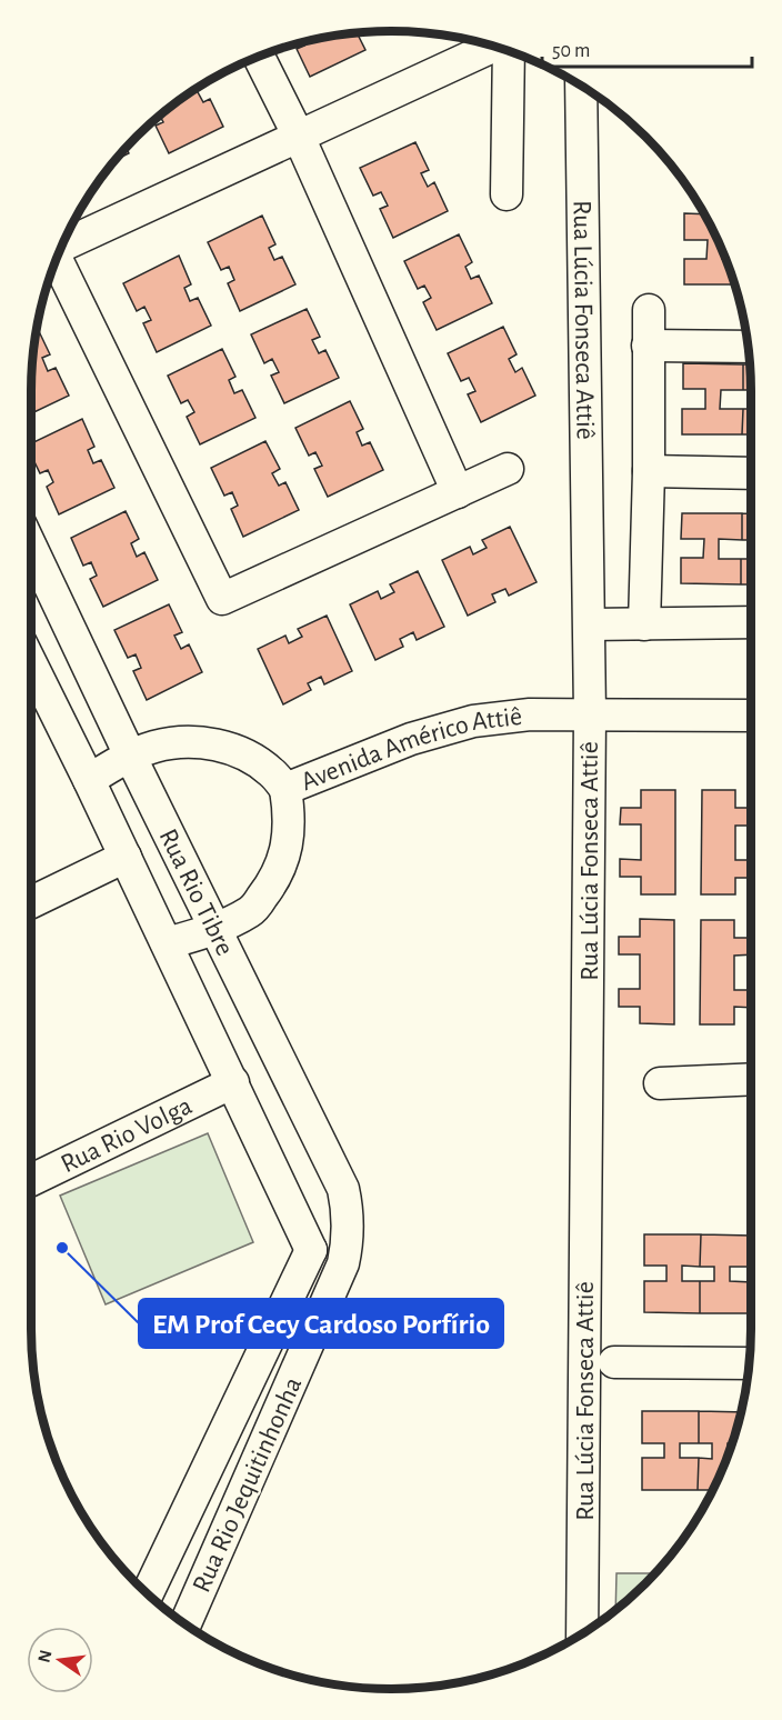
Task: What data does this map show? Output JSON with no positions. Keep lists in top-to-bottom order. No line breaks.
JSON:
{"streets":{"street":["Rua Lúcia Fonseca Attiê","Avenida Américo Attiê","Rua Rio Tibre","Rua Rio Volga","Rua Rio Jequitinhonha"]},"crossings":[["Rua Lúcia Fonseca Attiê","Avenida Américo Attiê"],["Avenida Américo Attiê","Rua Rio Tibre"],["Rua Rio Tibre","Rua Rio Volga"],["Rua Rio Tibre","Rua Rio Jequitinhonha"]],"places":["EM Prof Cecy Cardoso Porfírio"],"scale_bar":"50 m","north":"left"}
